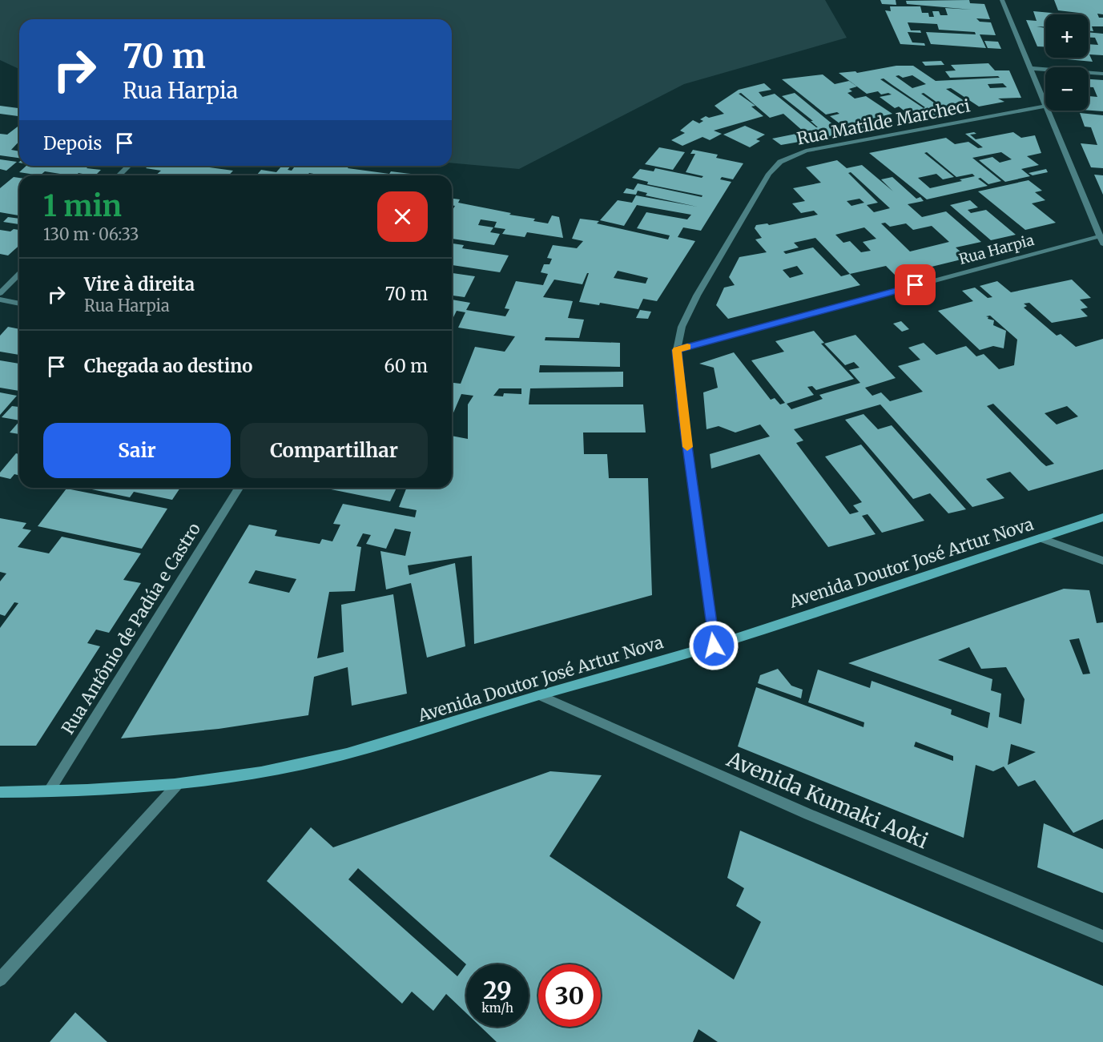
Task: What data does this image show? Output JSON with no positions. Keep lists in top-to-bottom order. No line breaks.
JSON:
{"streets":{"main road":["Avenida Doutor José Artur Nova"],"street":["Rua Matilde Marcheci","Rua Harpia","Rua Antônio de Padúa e Castro","Avenida Kumaki Aoki"]},"crossings":[["Rua Matilde Marcheci","Rua Harpia"],["Rua Matilde Marcheci","Avenida Doutor José Artur Nova"],["Avenida Doutor José Artur Nova","Rua Antônio de Padúa e Castro"],["Avenida Doutor José Artur Nova","Avenida Kumaki Aoki"]],"page":{"map_buttons":["+","−"],"turn":["70 m","Rua Harpia"],"then":"Depois","heading":["1 min","130 m · 06:33"],"list":[{"name":"Vire à direita","note":"Rua Harpia","value":"70 m"},{"name":"Chegada ao destino","value":"60 m"}],"buttons":["Sair","Compartilhar"],"speed":"29 km/h","limit":"30"}}
